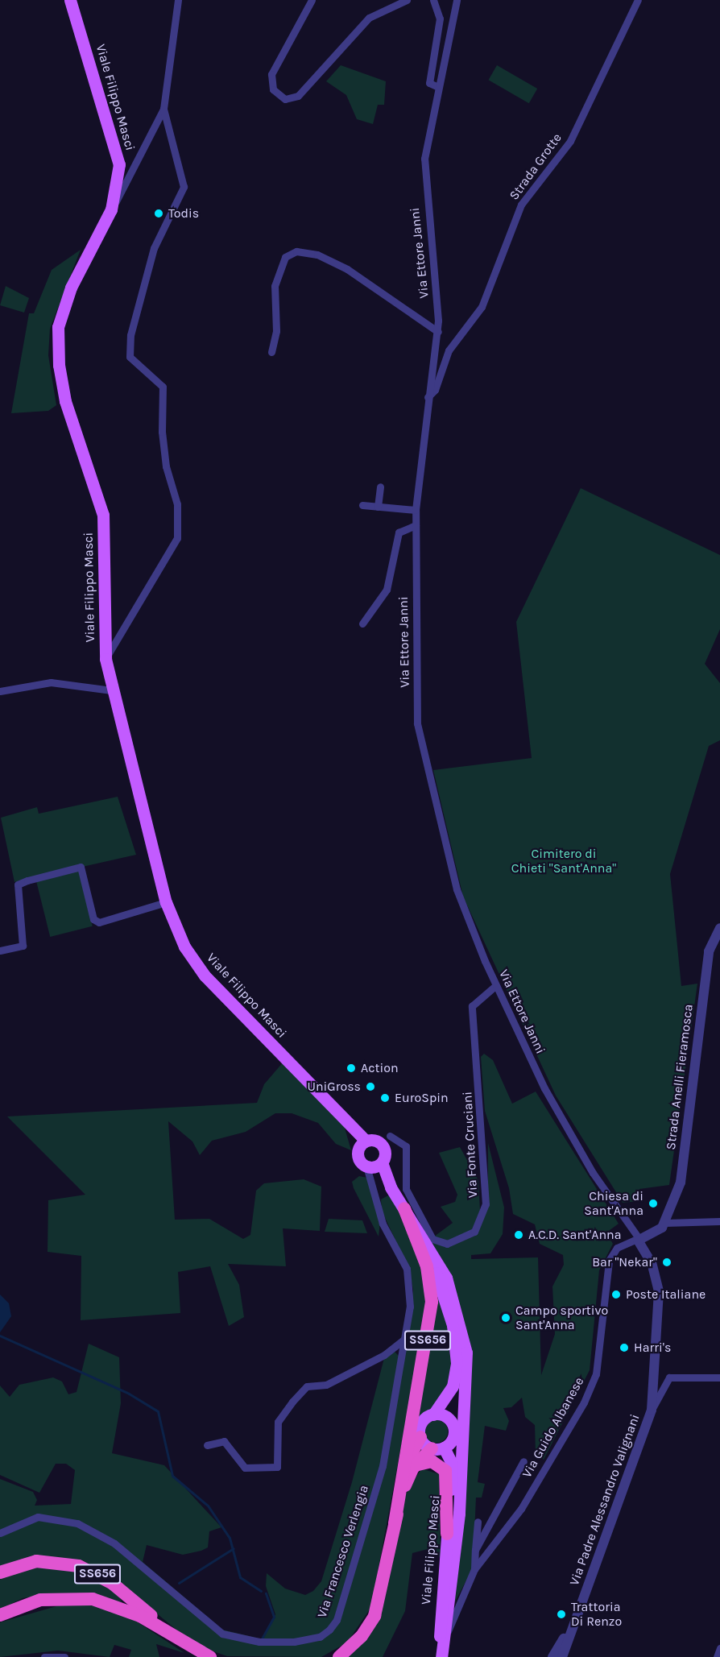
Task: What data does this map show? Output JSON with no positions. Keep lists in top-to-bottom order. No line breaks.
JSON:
{"streets":{"highway":["SS656"],"main road":["Viale Filippo Masci"],"street":["Strada Grotte","Via Ettore Janni","Strada Anelli Fieramosca","Via Fonte Cruciani","Via Guido Albanese","Via Padre Alessandro Valignani","Via Francesco Verlengia"]},"crossings":[["Viale Filippo Masci","SS656"],["Viale Filippo Masci","Via Guido Albanese"],["Viale Filippo Masci","Via Francesco Verlengia"],["Strada Grotte","Via Ettore Janni"],["Via Ettore Janni","Via Fonte Cruciani"],["Via Ettore Janni","Via Guido Albanese"],["Via Ettore Janni","Via Padre Alessandro Valignani"],["Via Guido Albanese","Via Padre Alessandro Valignani"]],"parks":["Cimitero di Chieti \"Sant'Anna\""],"places":["Todis","Action","UniGross","EuroSpin","Chiesa di Sant'Anna","A.C.D. Sant'Anna","Bar \"Nekar\"","Poste Italiane","Campo sportivo Sant'Anna","Harri's","Trattoria Di Renzo"]}
